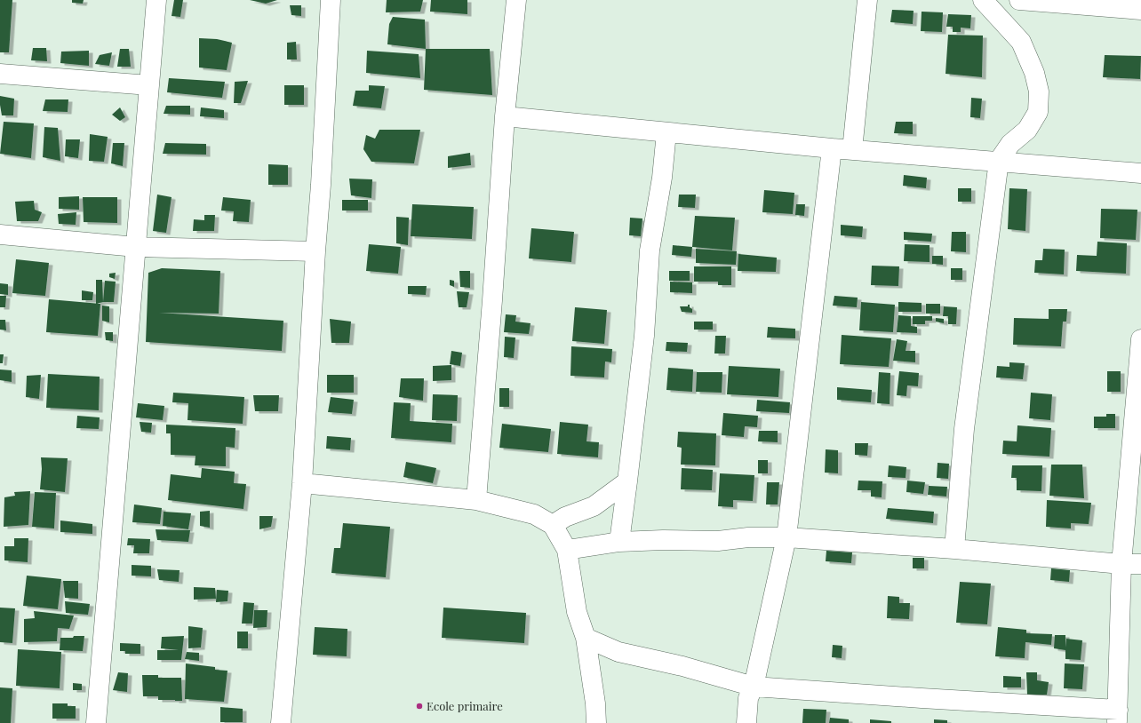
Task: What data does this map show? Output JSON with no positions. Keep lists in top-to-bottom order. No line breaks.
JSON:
{"places":["Ecole primaire"]}
